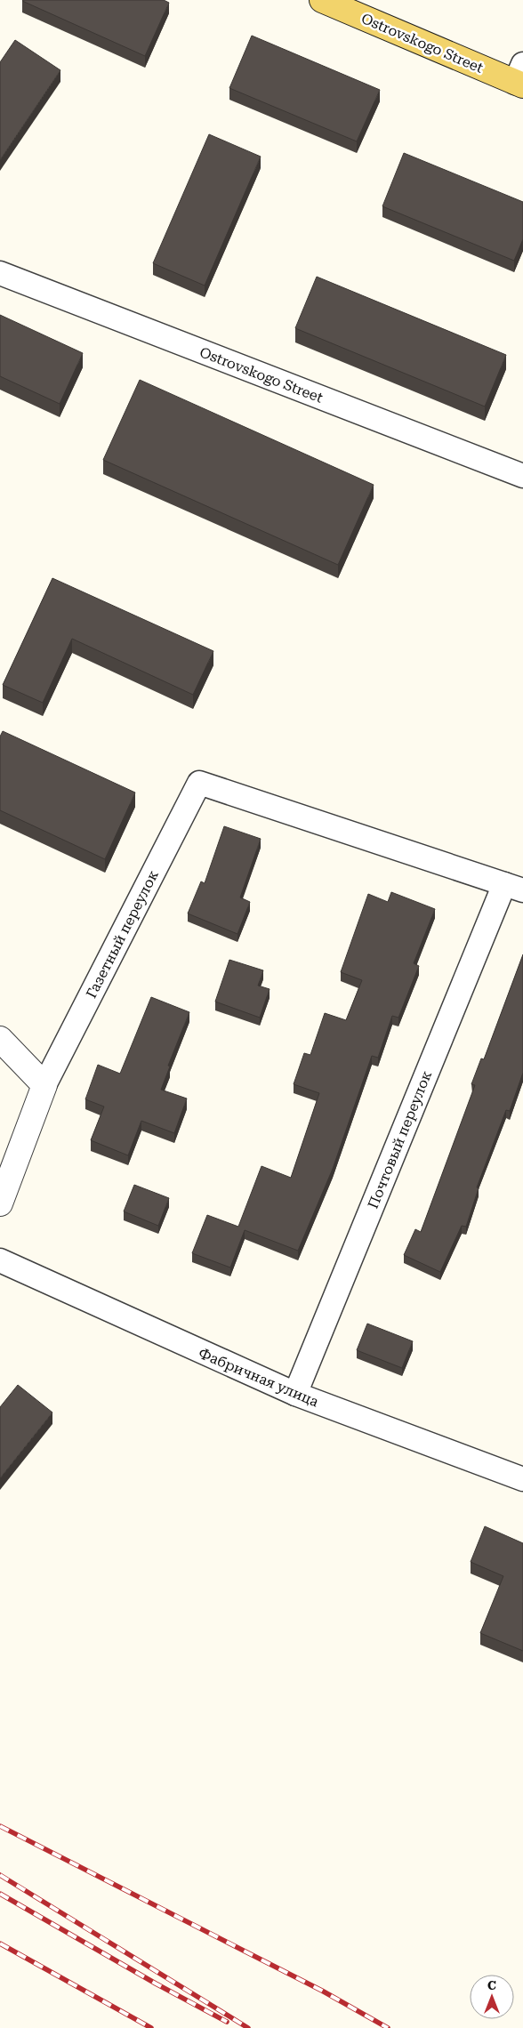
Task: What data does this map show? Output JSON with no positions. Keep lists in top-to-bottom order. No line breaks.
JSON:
{"streets":{"main road":["Ostrovskogo Street"],"street":["Газетный переулок","Почтовый переулок","Фабричная улица"]},"crossings":[["Газетный переулок","Почтовый переулок"],["Почтовый переулок","Фабричная улица"]],"north":"top"}
